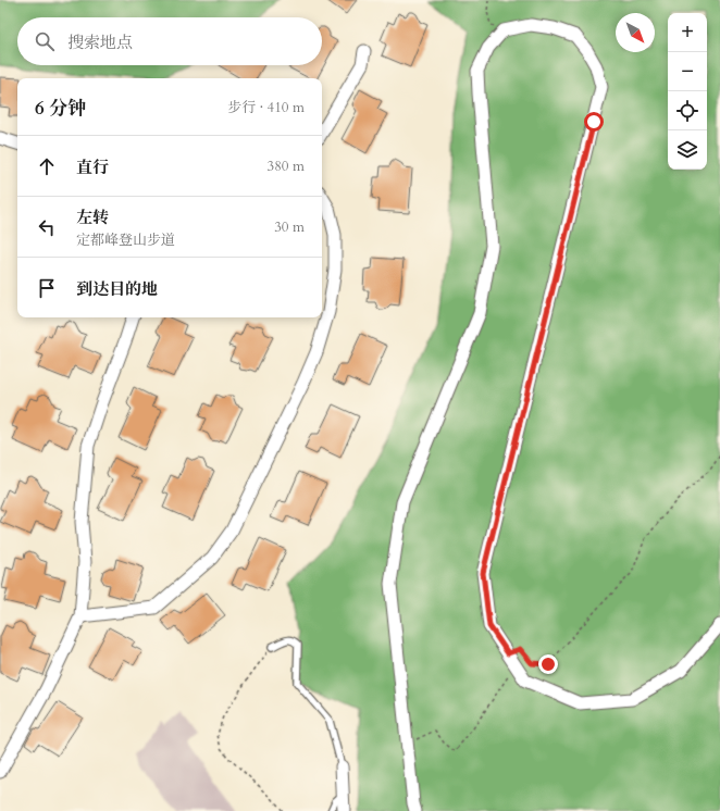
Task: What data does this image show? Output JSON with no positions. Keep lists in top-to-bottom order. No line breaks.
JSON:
{"north":"bottom right","page":{"map_buttons":["+","−"],"search":"搜索地点","heading":["6 分钟","步行 · 410 m"],"list":[["直行","380 m"],["左转","定都峰登山步道","30 m"],"到达目的地"]}}
